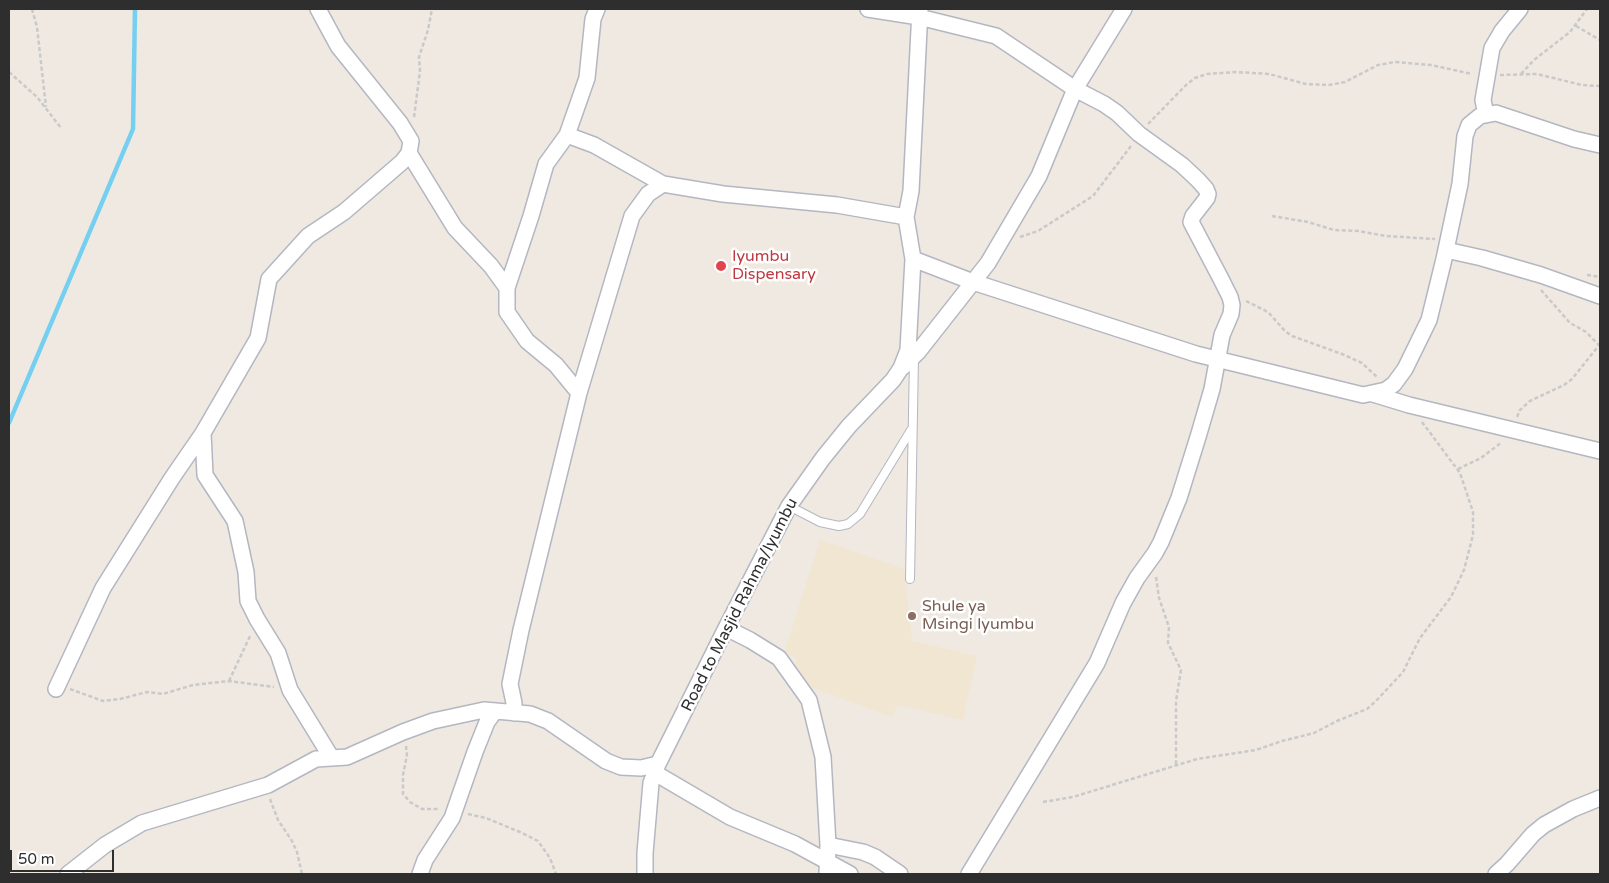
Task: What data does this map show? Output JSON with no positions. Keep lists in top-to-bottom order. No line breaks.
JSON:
{"streets":{"street":["Road to Masjid Rahma/Iyumbu"]},"places":["Iyumbu Dispensary","Shule ya Msingi Iyumbu"],"scale_bar":"50 m"}
